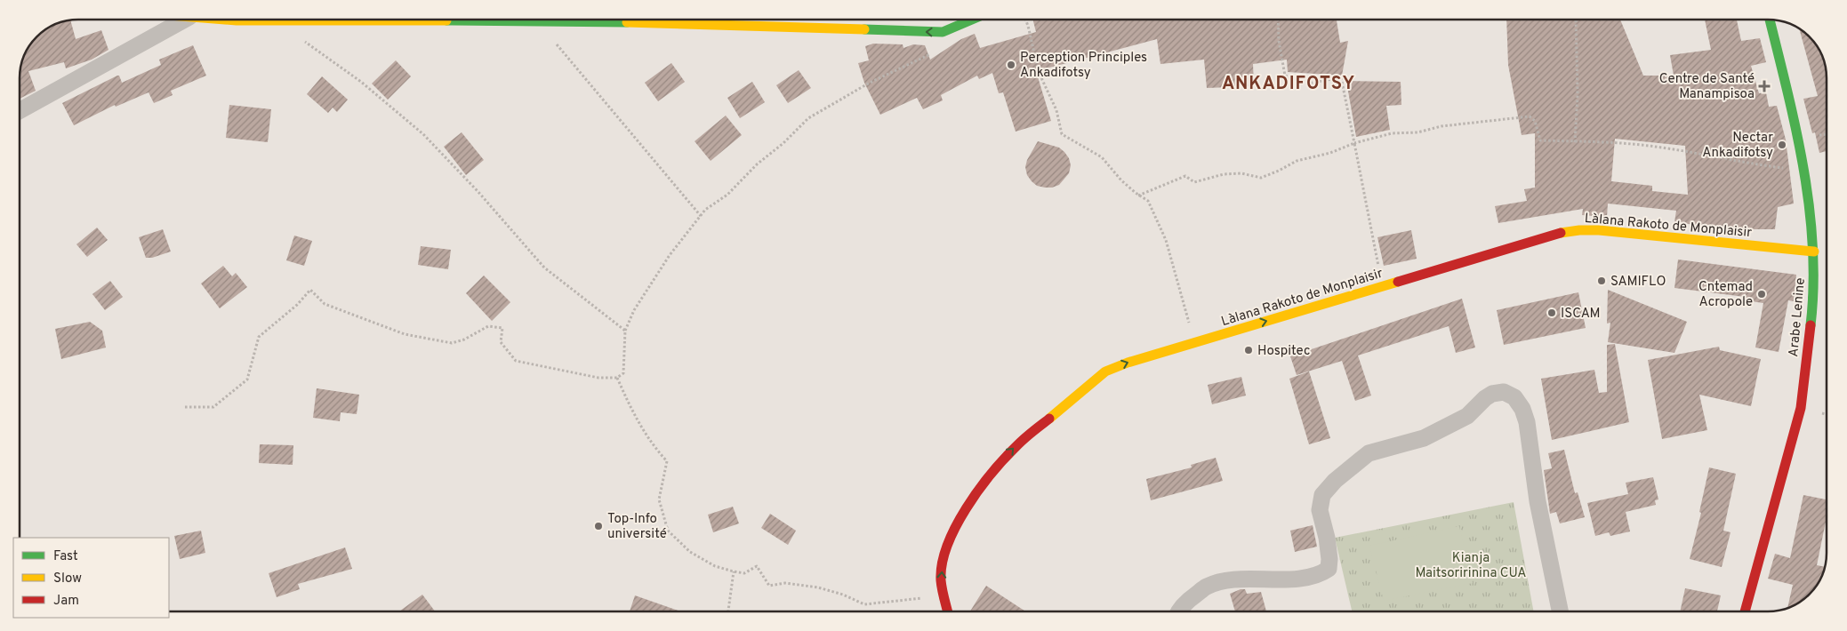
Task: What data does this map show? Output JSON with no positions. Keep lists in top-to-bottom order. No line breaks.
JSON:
{"streets":{"street":["Làlana Rakoto de Monplaisir","Arabe Lenine"]},"crossings":[["Làlana Rakoto de Monplaisir","Arabe Lenine"]],"one_way":["Làlana Rakoto de Monplaisir"],"districts":["ANKADIFOTSY"],"parks":["Kianja Maitsoririnina CUA"],"places":{"other":["Perception Principles Ankadifotsy","Nectar Ankadifotsy","SAMIFLO","Cntemad Acropole","ISCAM","Hospitec","Top-Info université"],"health":["Centre de Santé Manampisoa"]},"legend":["Fast","Slow","Jam"]}
